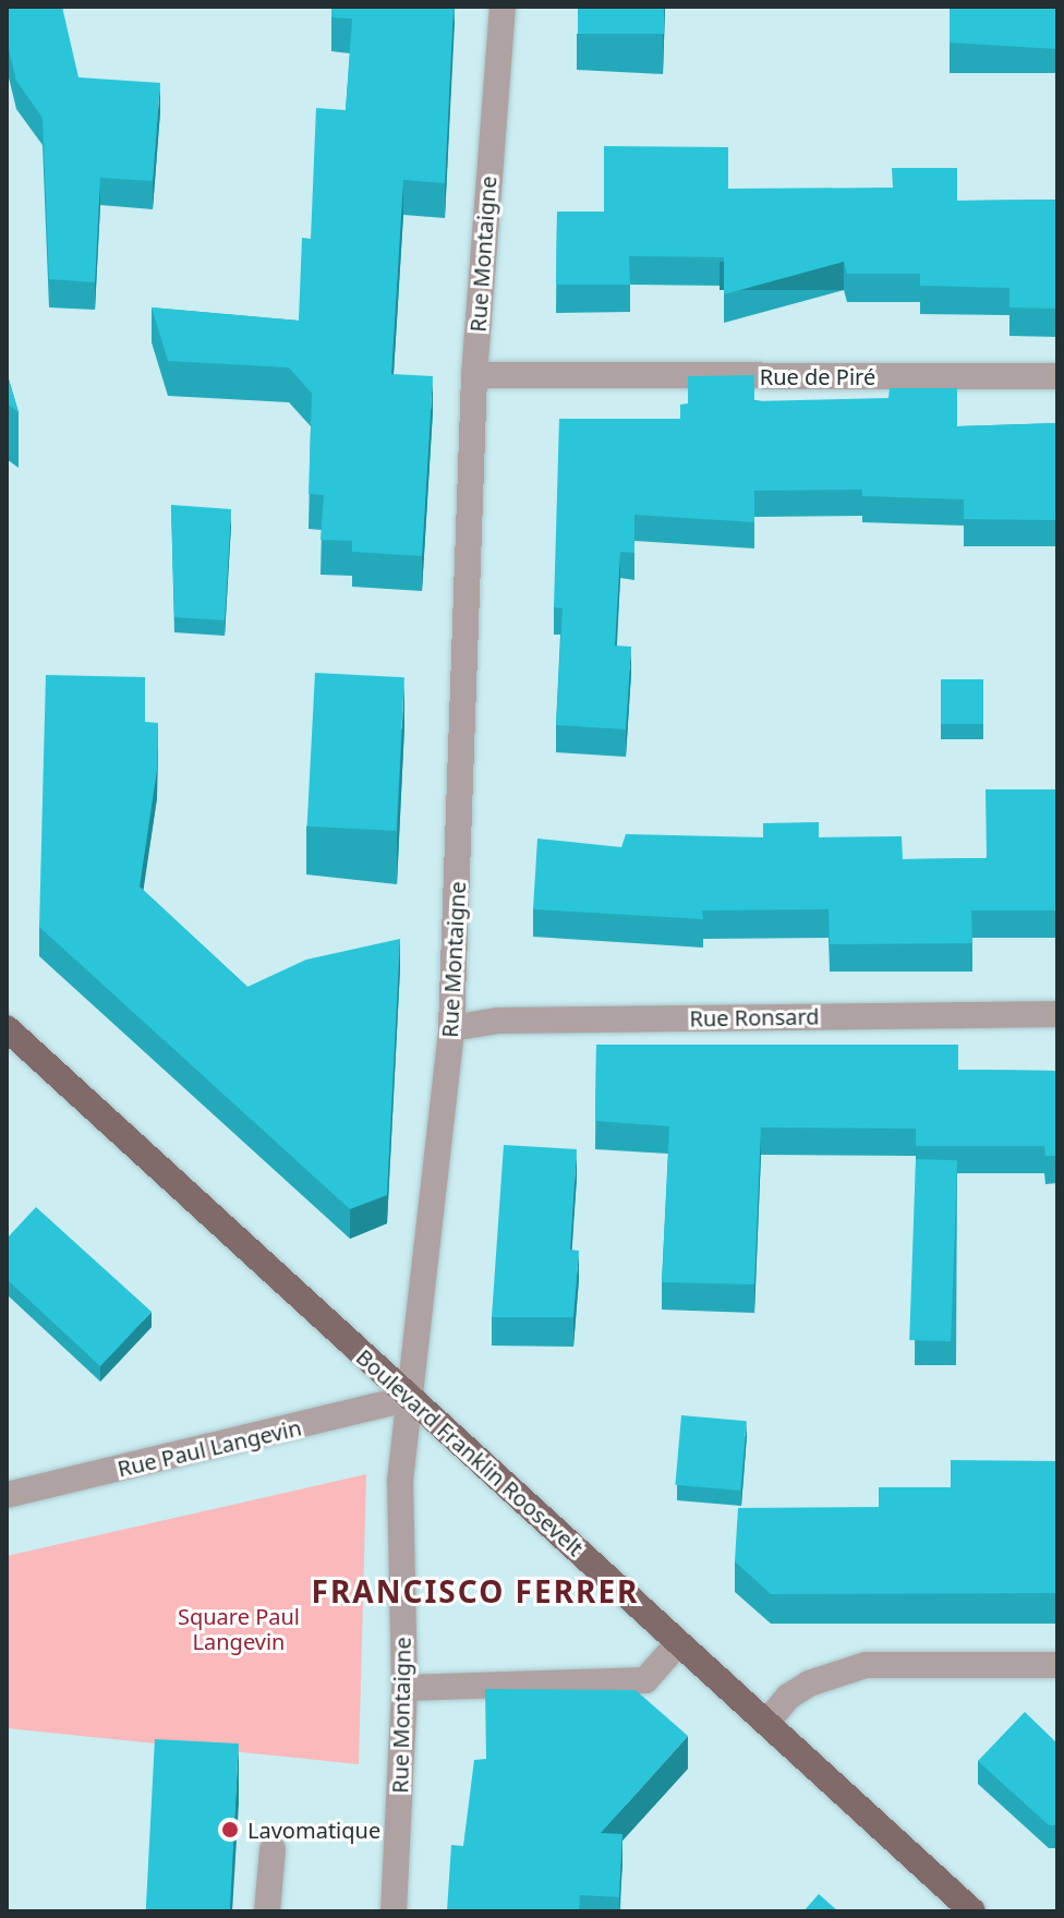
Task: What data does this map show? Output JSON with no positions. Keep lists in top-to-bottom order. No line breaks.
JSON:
{"streets":{"main road":["Boulevard Franklin Roosevelt"],"street":["Rue Montaigne","Rue de Piré","Rue Ronsard","Rue Paul Langevin"]},"crossings":[["Rue Montaigne","Rue de Piré"],["Rue Montaigne","Rue Ronsard"],["Rue Montaigne","Rue Paul Langevin"],["Rue Montaigne","Boulevard Franklin Roosevelt"],["Rue Paul Langevin","Boulevard Franklin Roosevelt"]],"districts":["FRANCISCO FERRER"],"parks":["Square Paul Langevin"],"places":["Lavomatique"]}
